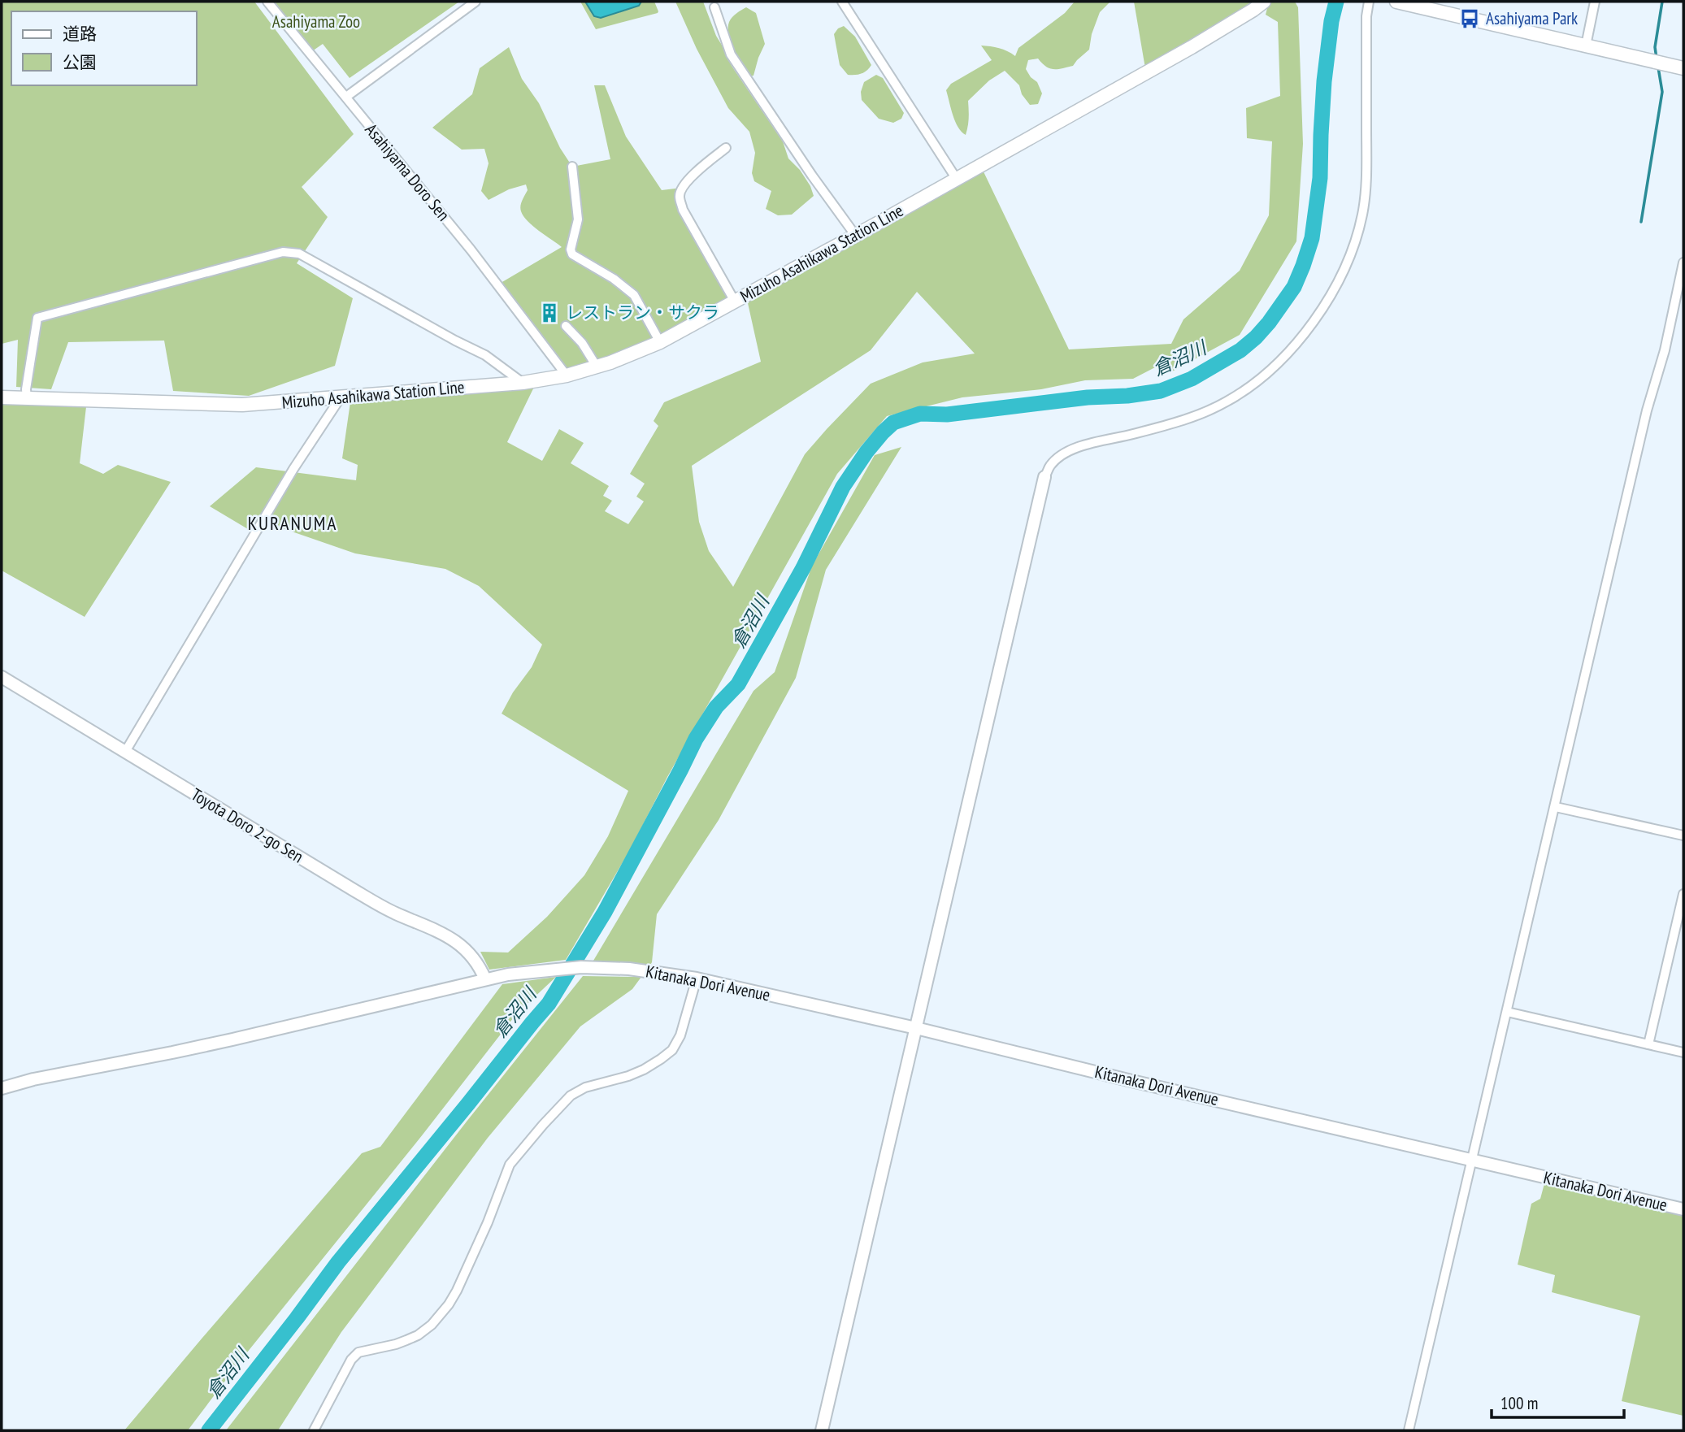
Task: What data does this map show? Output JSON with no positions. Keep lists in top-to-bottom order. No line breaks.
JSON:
{"streets":{"main road":["Mizuho Asahikawa Station Line"],"street":["Asahiyama Doro Sen","Toyota Doro 2-go Sen","Kitanaka Dori Avenue"]},"crossings":[["Asahiyama Doro Sen","Mizuho Asahikawa Station Line"],["Toyota Doro 2-go Sen","Kitanaka Dori Avenue"]],"districts":["KURANUMA"],"water":["倉沼川"],"parks":["Asahiyama Zoo"],"places":{"bus stop":["Asahiyama Park"],"building":["レストラン・サクラ"]},"legend":["道路","公園"],"scale_bar":"100 m"}
